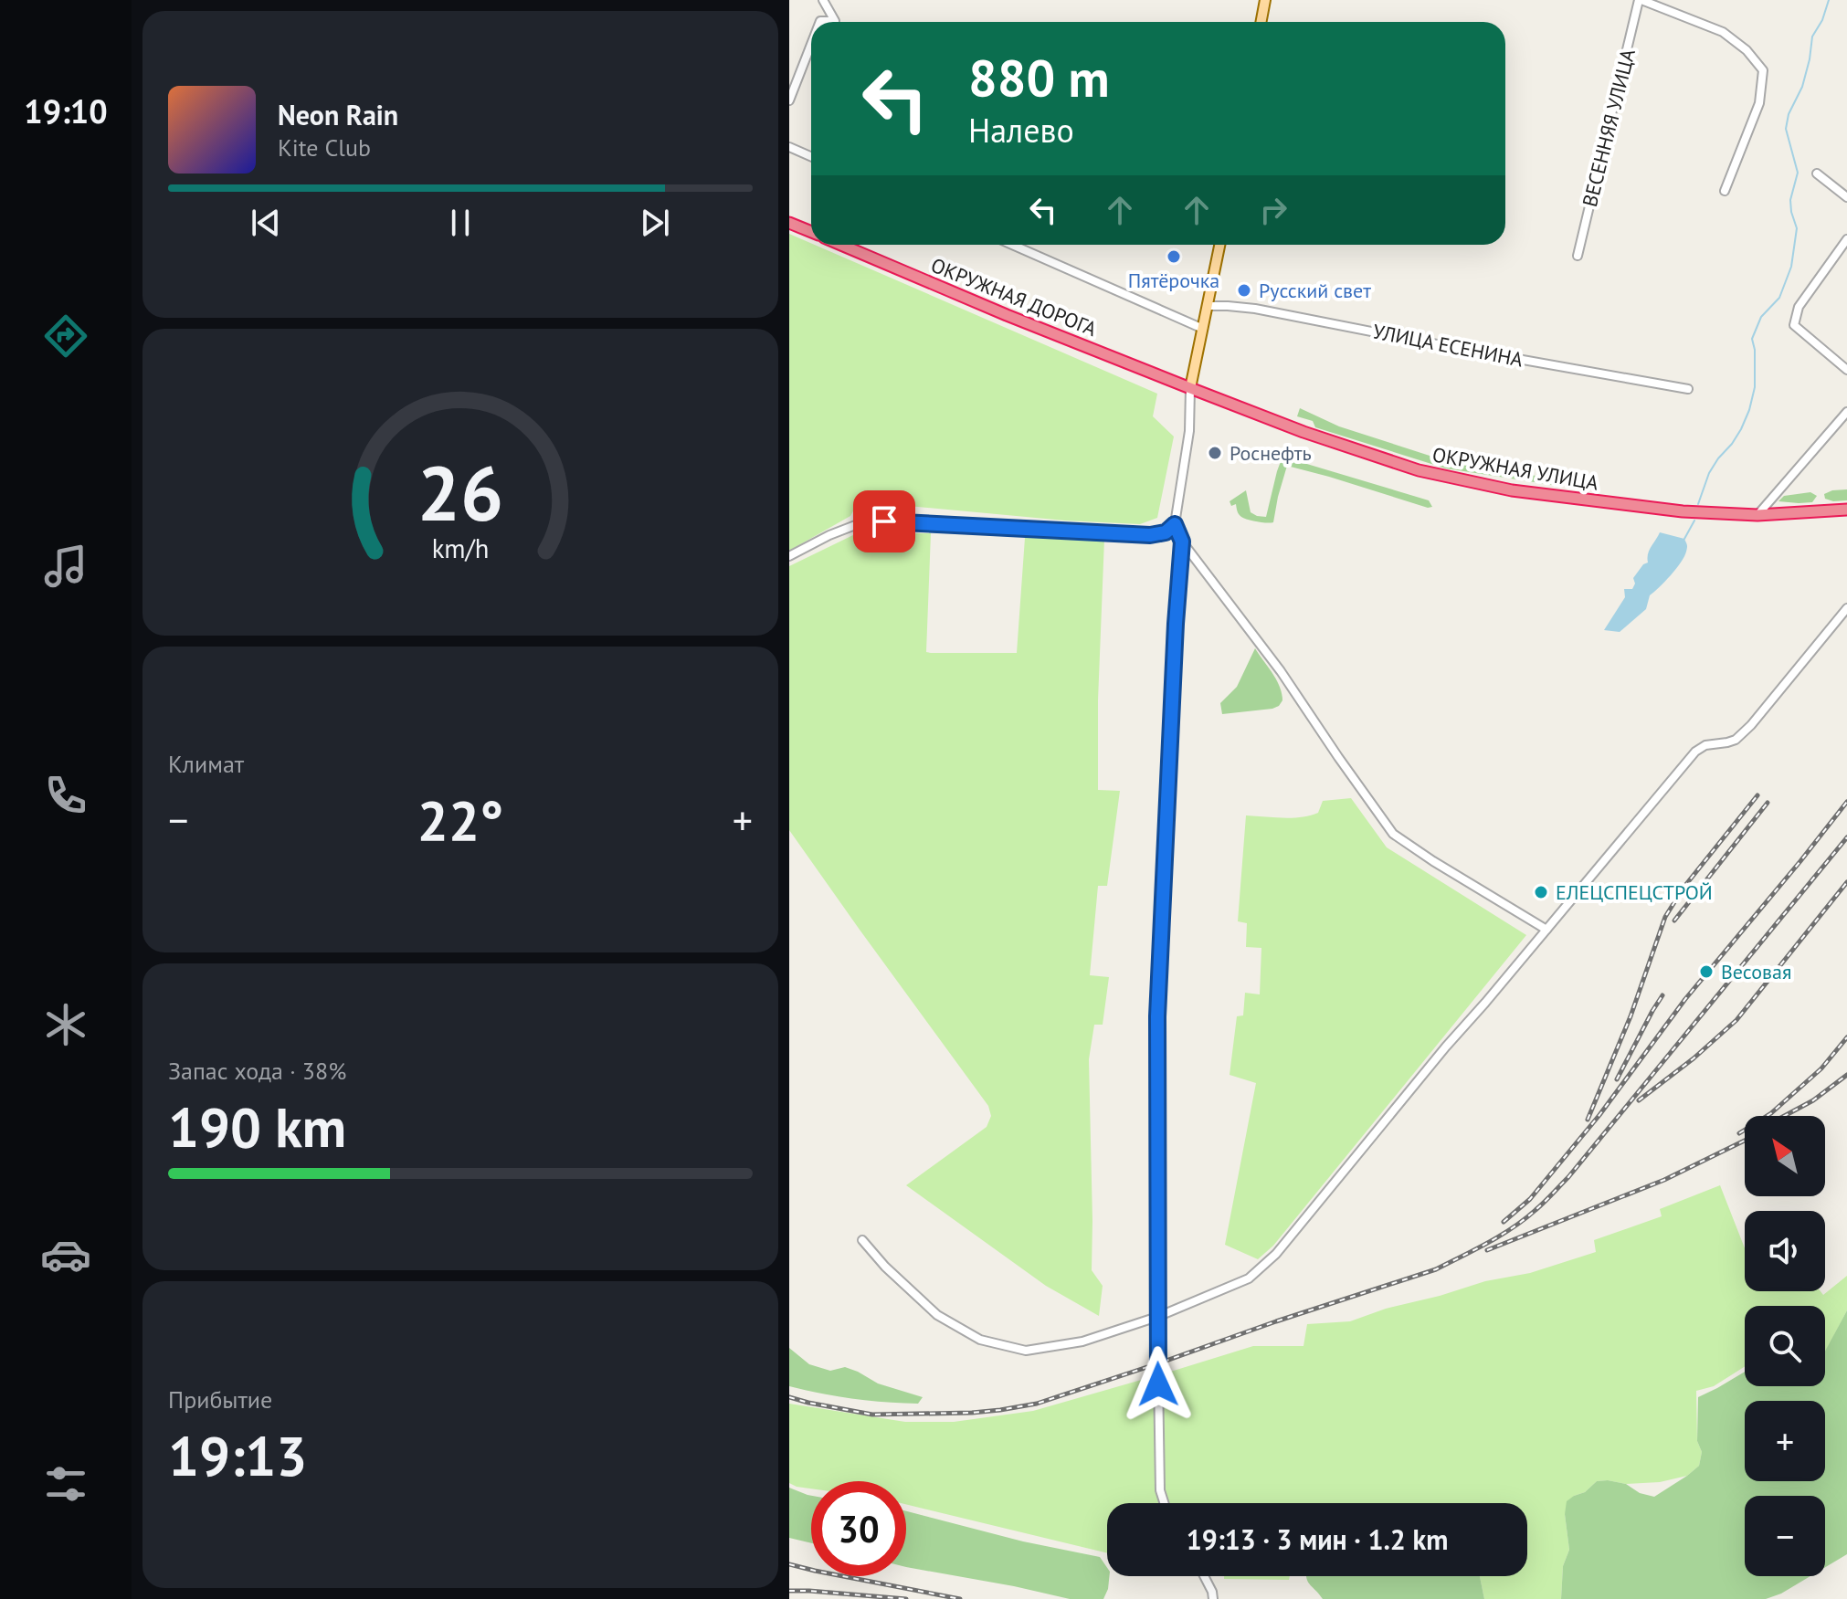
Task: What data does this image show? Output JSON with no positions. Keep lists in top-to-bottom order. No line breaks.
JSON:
{"streets":{"highway":["ОКРУЖНАЯ ДОРОГА","ОКРУЖНАЯ УЛИЦА"],"street":["ВЕСЕННЯЯ УЛИЦА","УЛИЦА ЕСЕНИНА"]},"crossings":[["ОКРУЖНАЯ ДОРОГА","ОКРУЖНАЯ УЛИЦА"]],"places":["Пятёрочка","Русский свет","Роснефть","ЕЛЕЦСПЕЦСТРОЙ","Весовая"],"north":"top left","page":{"tabs":"19:10","turn":["880 m","Налево"],"song":["Neon Rain","Kite Club"],"tile":["Климат",["Запас хода · 38%","190 km"],["Прибытие","19:13"]],"heat":["−","22°","+"],"map_buttons":["+","−"],"limit":"30","trip":"19:13 · 3 мин · 1.2 km","gauge":["26","km/h"]}}
